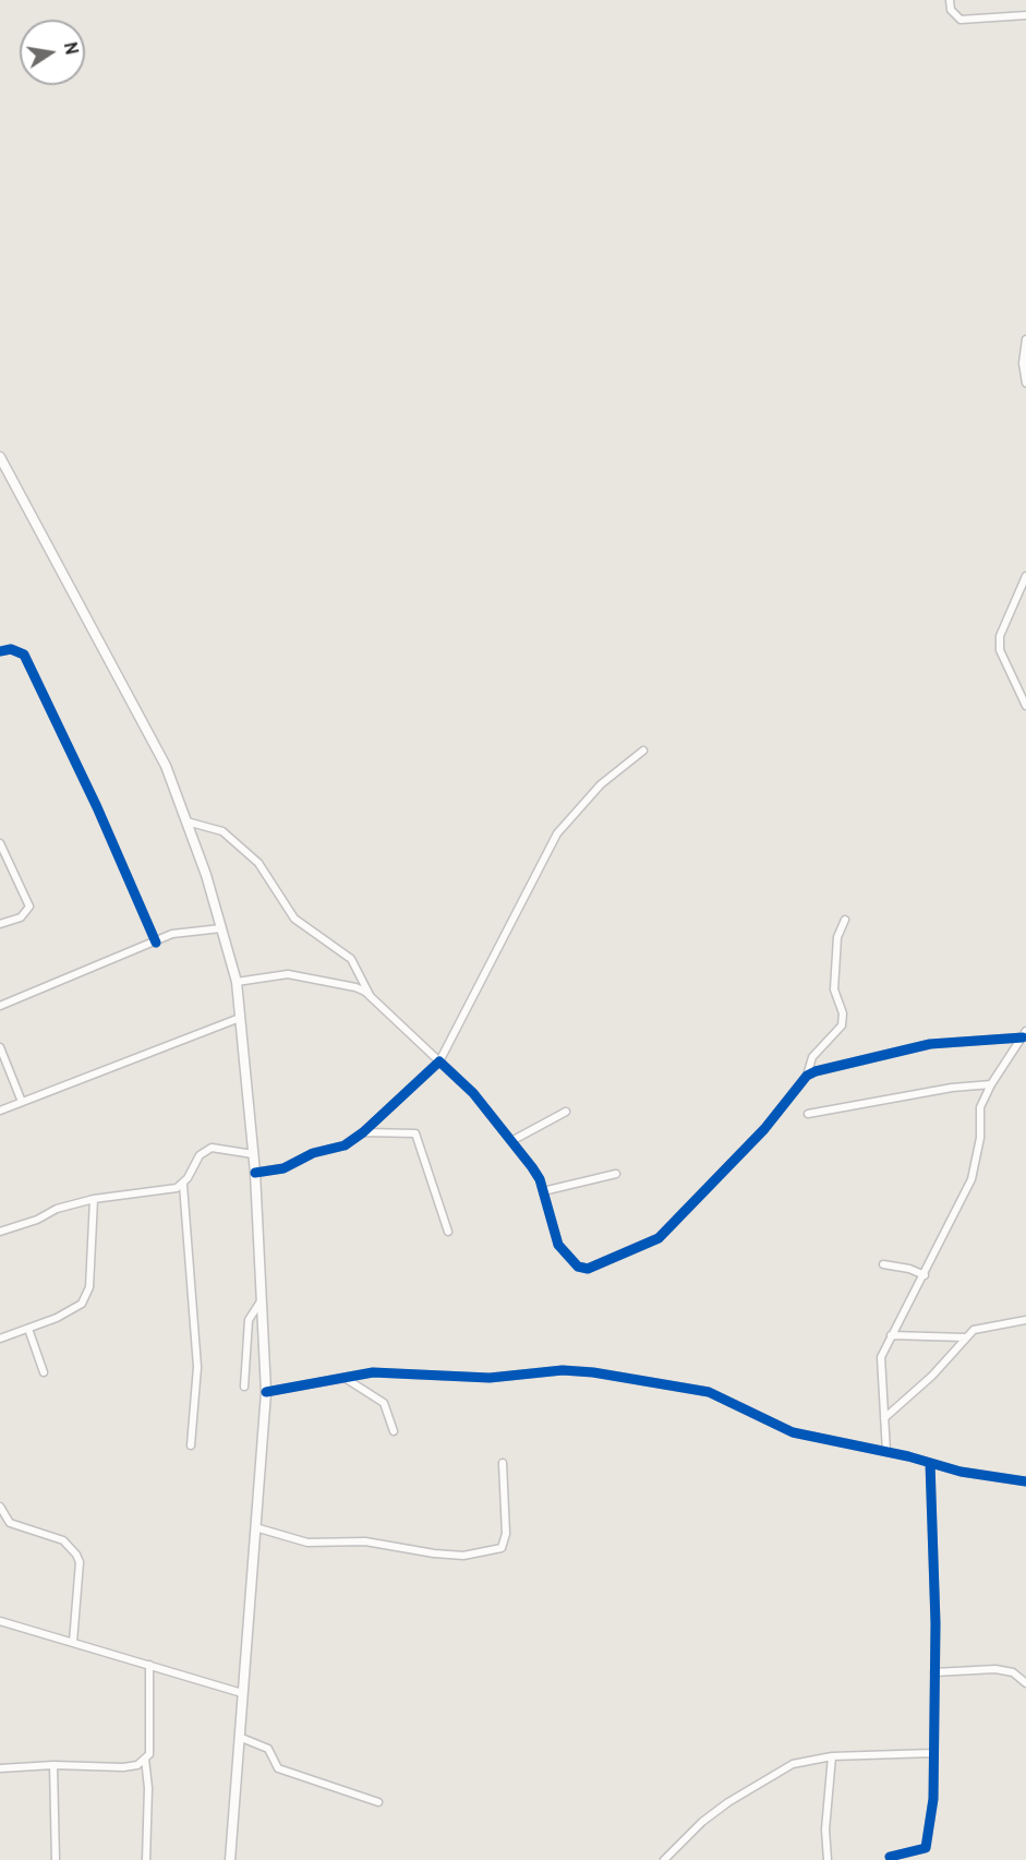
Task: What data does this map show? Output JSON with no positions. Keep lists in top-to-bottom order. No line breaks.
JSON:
{"north":"right"}
